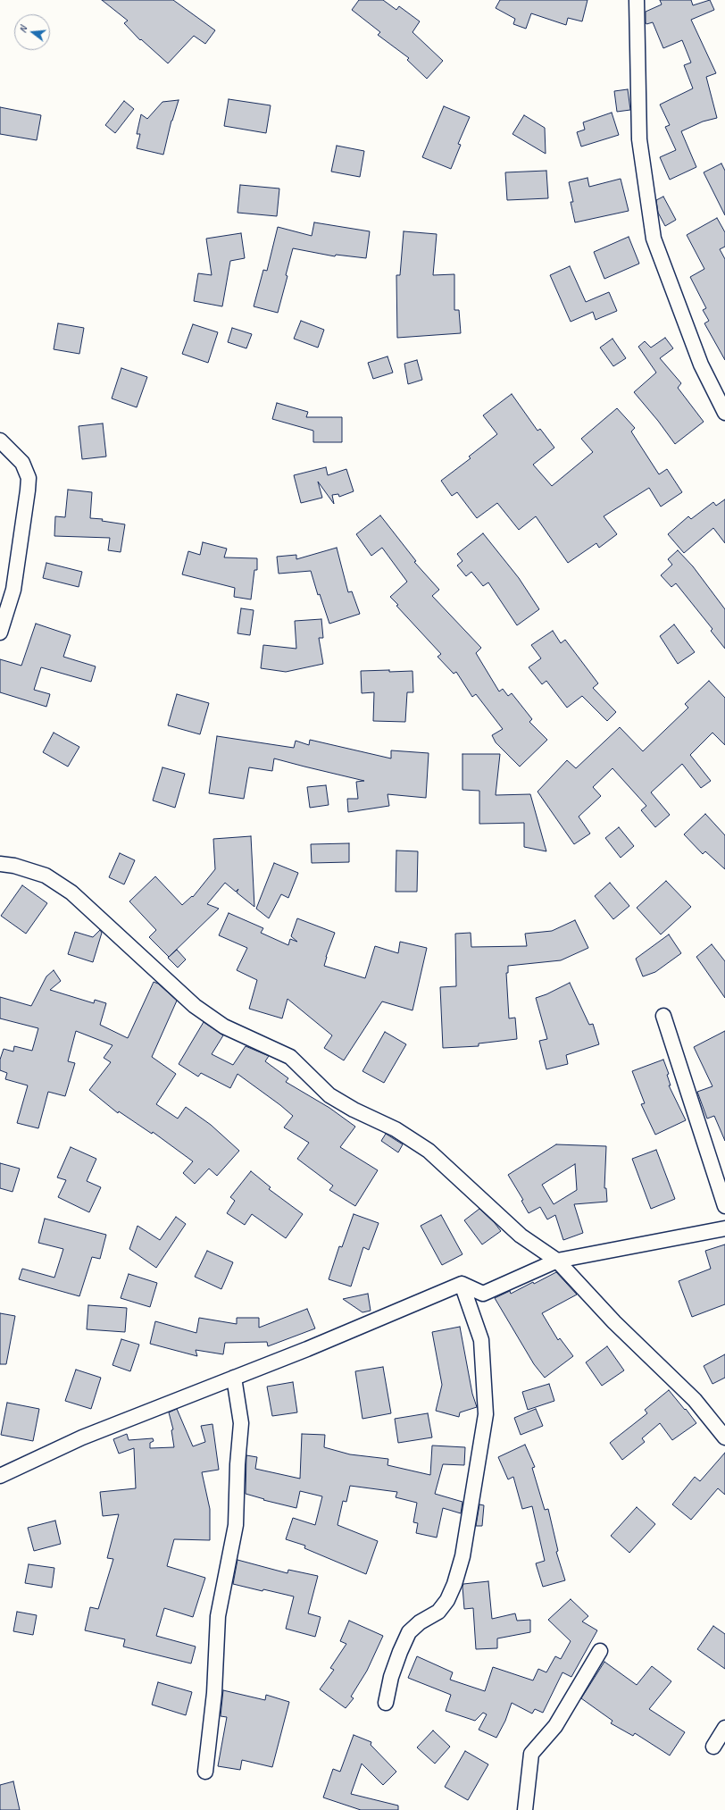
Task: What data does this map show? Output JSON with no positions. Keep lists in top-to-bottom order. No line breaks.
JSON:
{"north":"left"}
